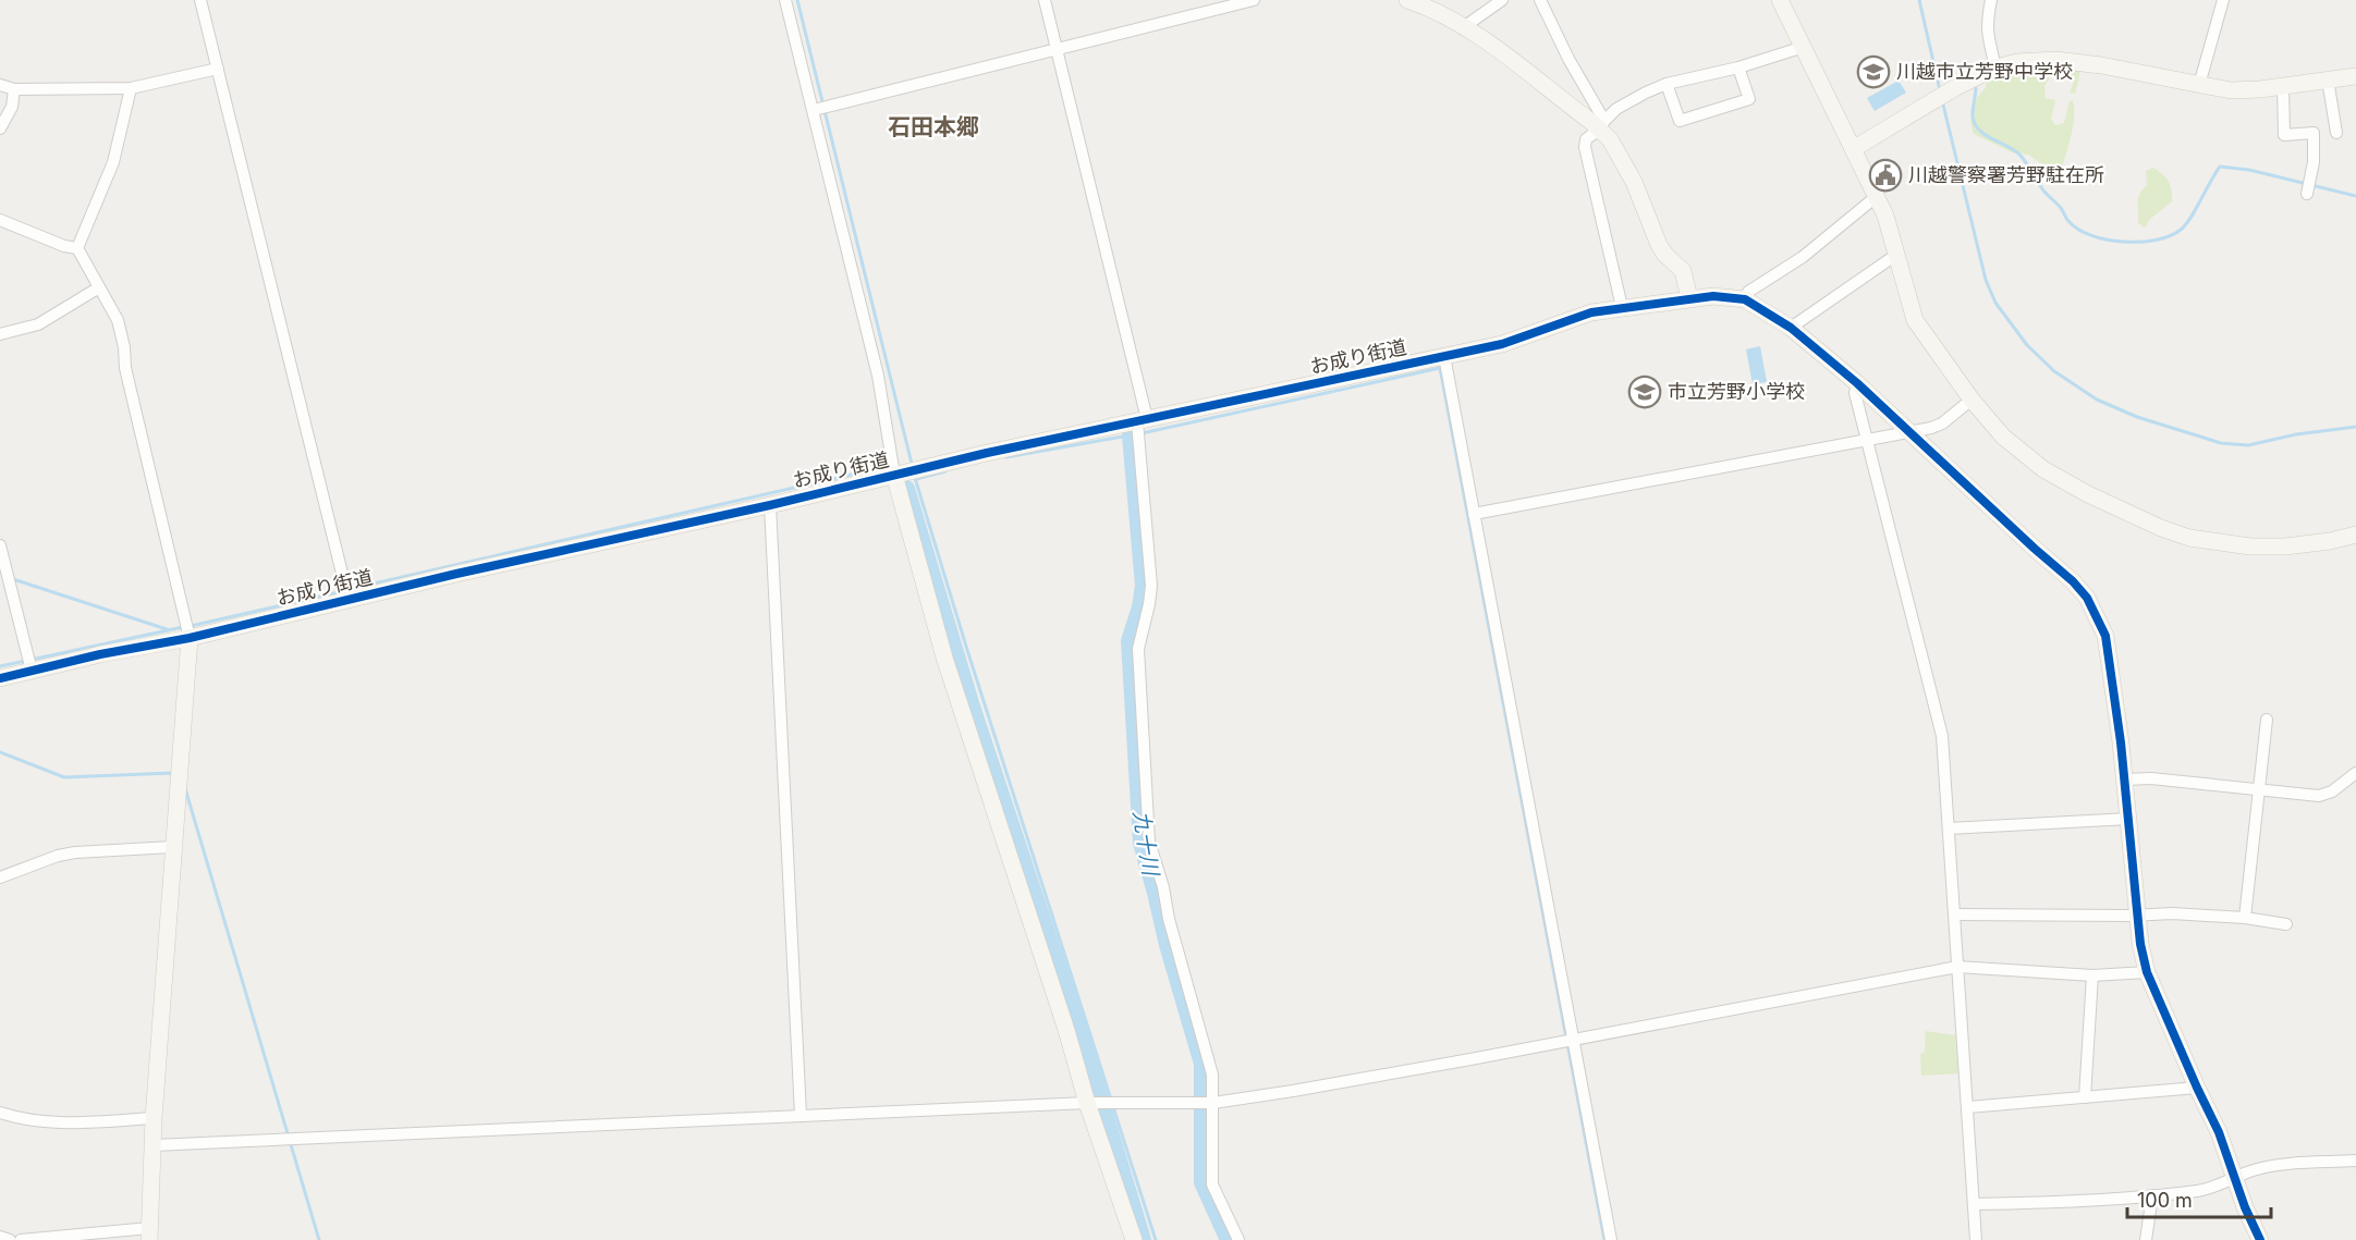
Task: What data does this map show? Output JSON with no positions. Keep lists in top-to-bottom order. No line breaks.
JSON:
{"streets":{"street":["お成り街道"]},"districts":["石田本郷"],"water":["九十川"],"places":{"school or university":["川越市立芳野中学校","市立芳野小学校"],"public building":["川越警察署芳野駐在所"]},"scale_bar":"100 m"}
